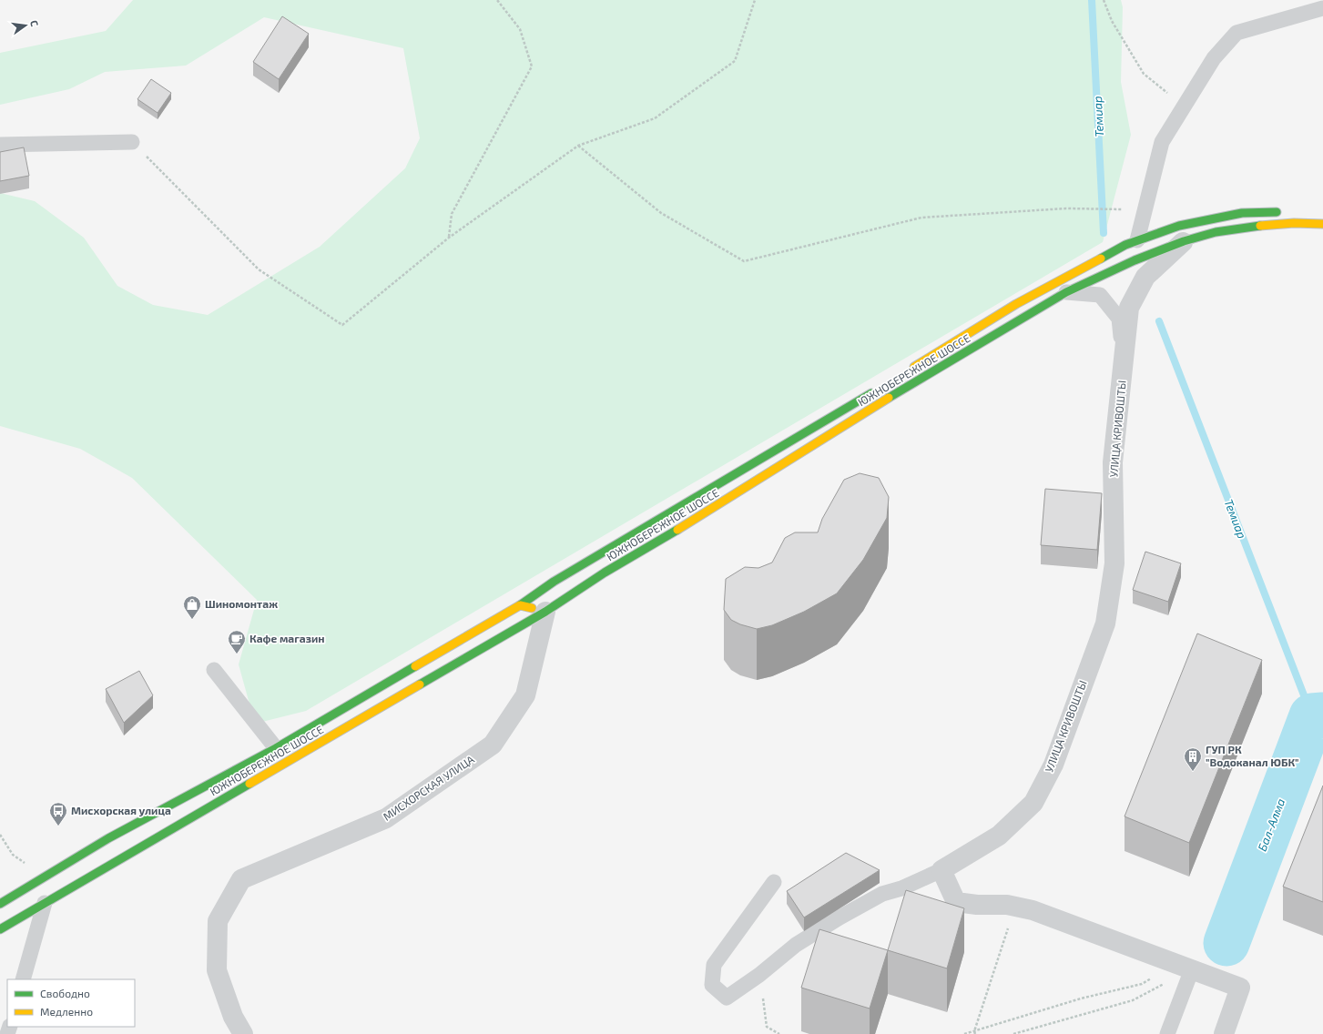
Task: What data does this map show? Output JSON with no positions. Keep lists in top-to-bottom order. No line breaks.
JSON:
{"streets":{"highway":["ЮЖНОБЕРЕЖНОЕ ШОССЕ"],"street":["УЛИЦА КРИВОШТЫ","МИСХОРСКАЯ УЛИЦА"]},"crossings":[["ЮЖНОБЕРЕЖНОЕ ШОССЕ","УЛИЦА КРИВОШТЫ"],["ЮЖНОБЕРЕЖНОЕ ШОССЕ","МИСХОРСКАЯ УЛИЦА"]],"water":["Темиар","Бал-Алма"],"places":{"shop":["Шиномонтаж"],"cafe":["Кафе магазин"],"building":["ГУП РК \"Водоканал ЮБК\""],"bus stop":["Мисхорская улица"]},"legend":["Свободно","Медленно"],"north":"right"}
